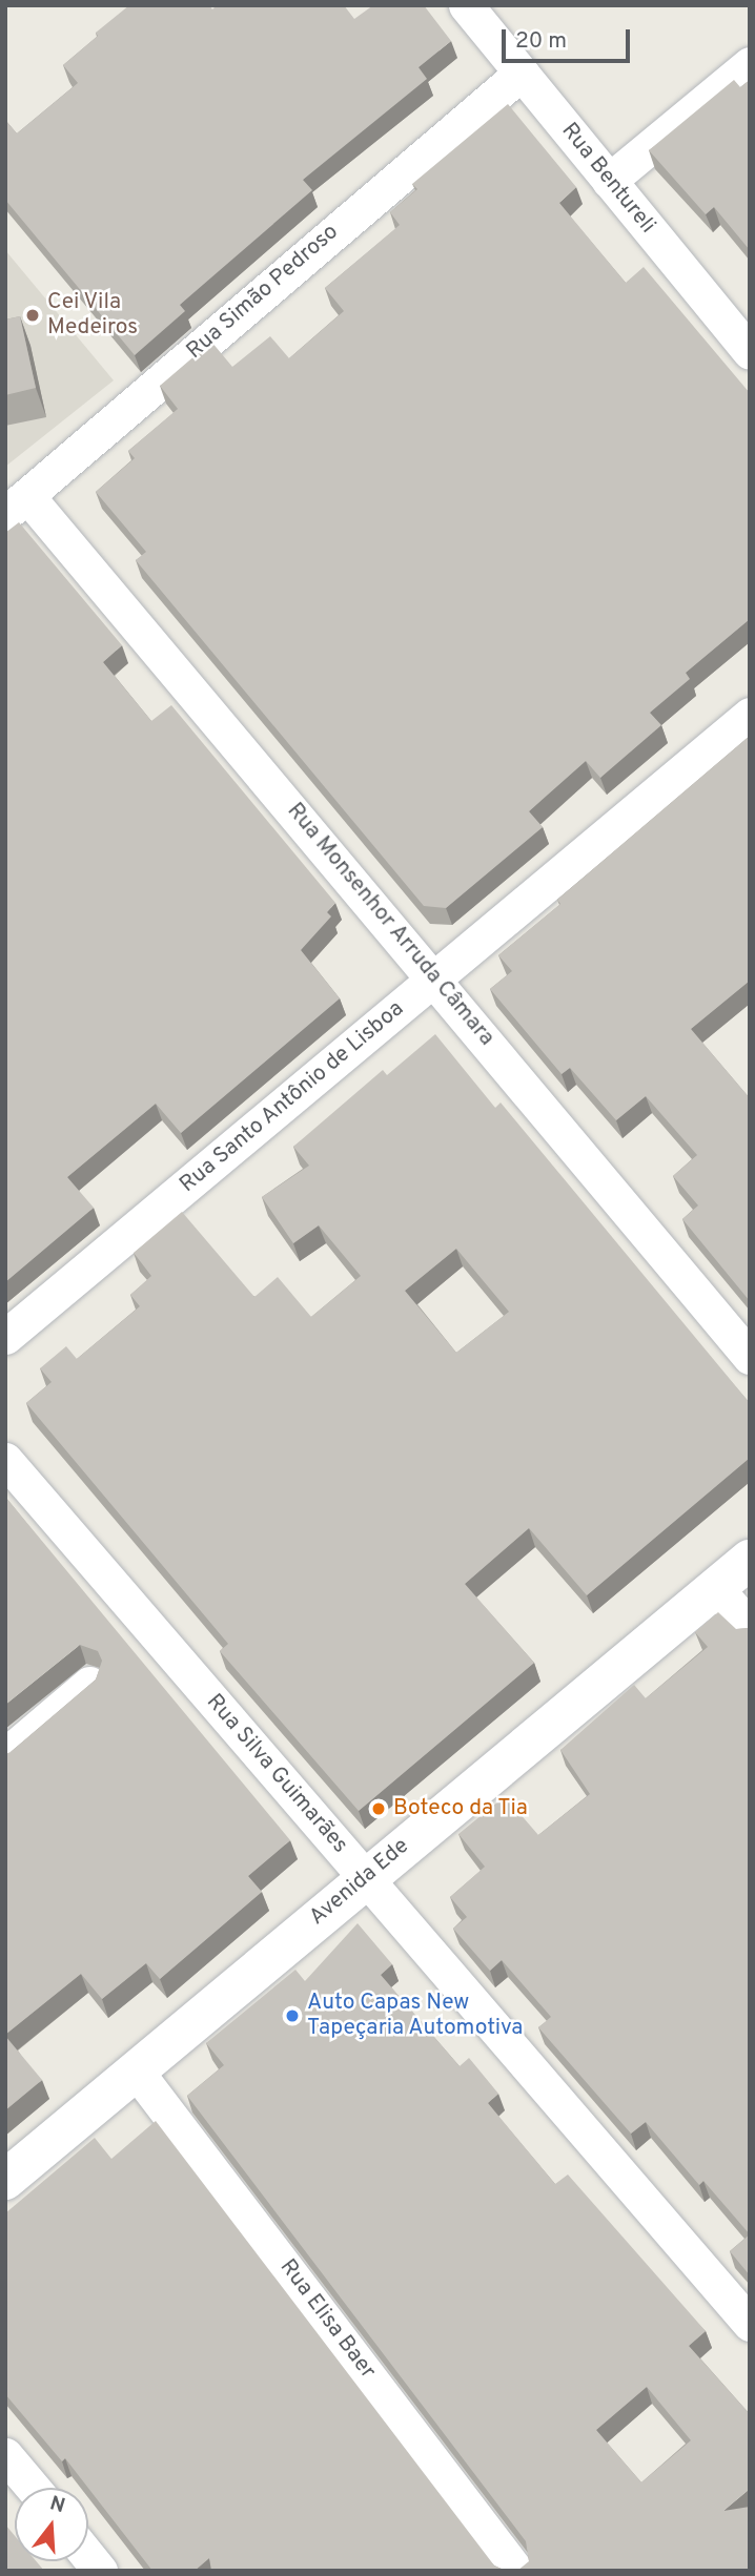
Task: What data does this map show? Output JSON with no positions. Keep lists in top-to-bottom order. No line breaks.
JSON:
{"streets":{"main road":["Avenida Ede"],"street":["Rua Bentureli","Rua Simão Pedroso","Rua Monsenhor Arruda Câmara","Rua Santo Antônio de Lisboa","Rua Silva Guimarães","Rua Elisa Baer"]},"crossings":[["Rua Bentureli","Rua Simão Pedroso"],["Rua Simão Pedroso","Rua Monsenhor Arruda Câmara"],["Rua Monsenhor Arruda Câmara","Rua Santo Antônio de Lisboa"],["Rua Silva Guimarães","Avenida Ede"],["Avenida Ede","Rua Elisa Baer"]],"places":["Cei Vila Medeiros","Boteco da Tia","Auto Capas New Tapeçaria Automotiva"],"scale_bar":"20 m","north":"top"}
